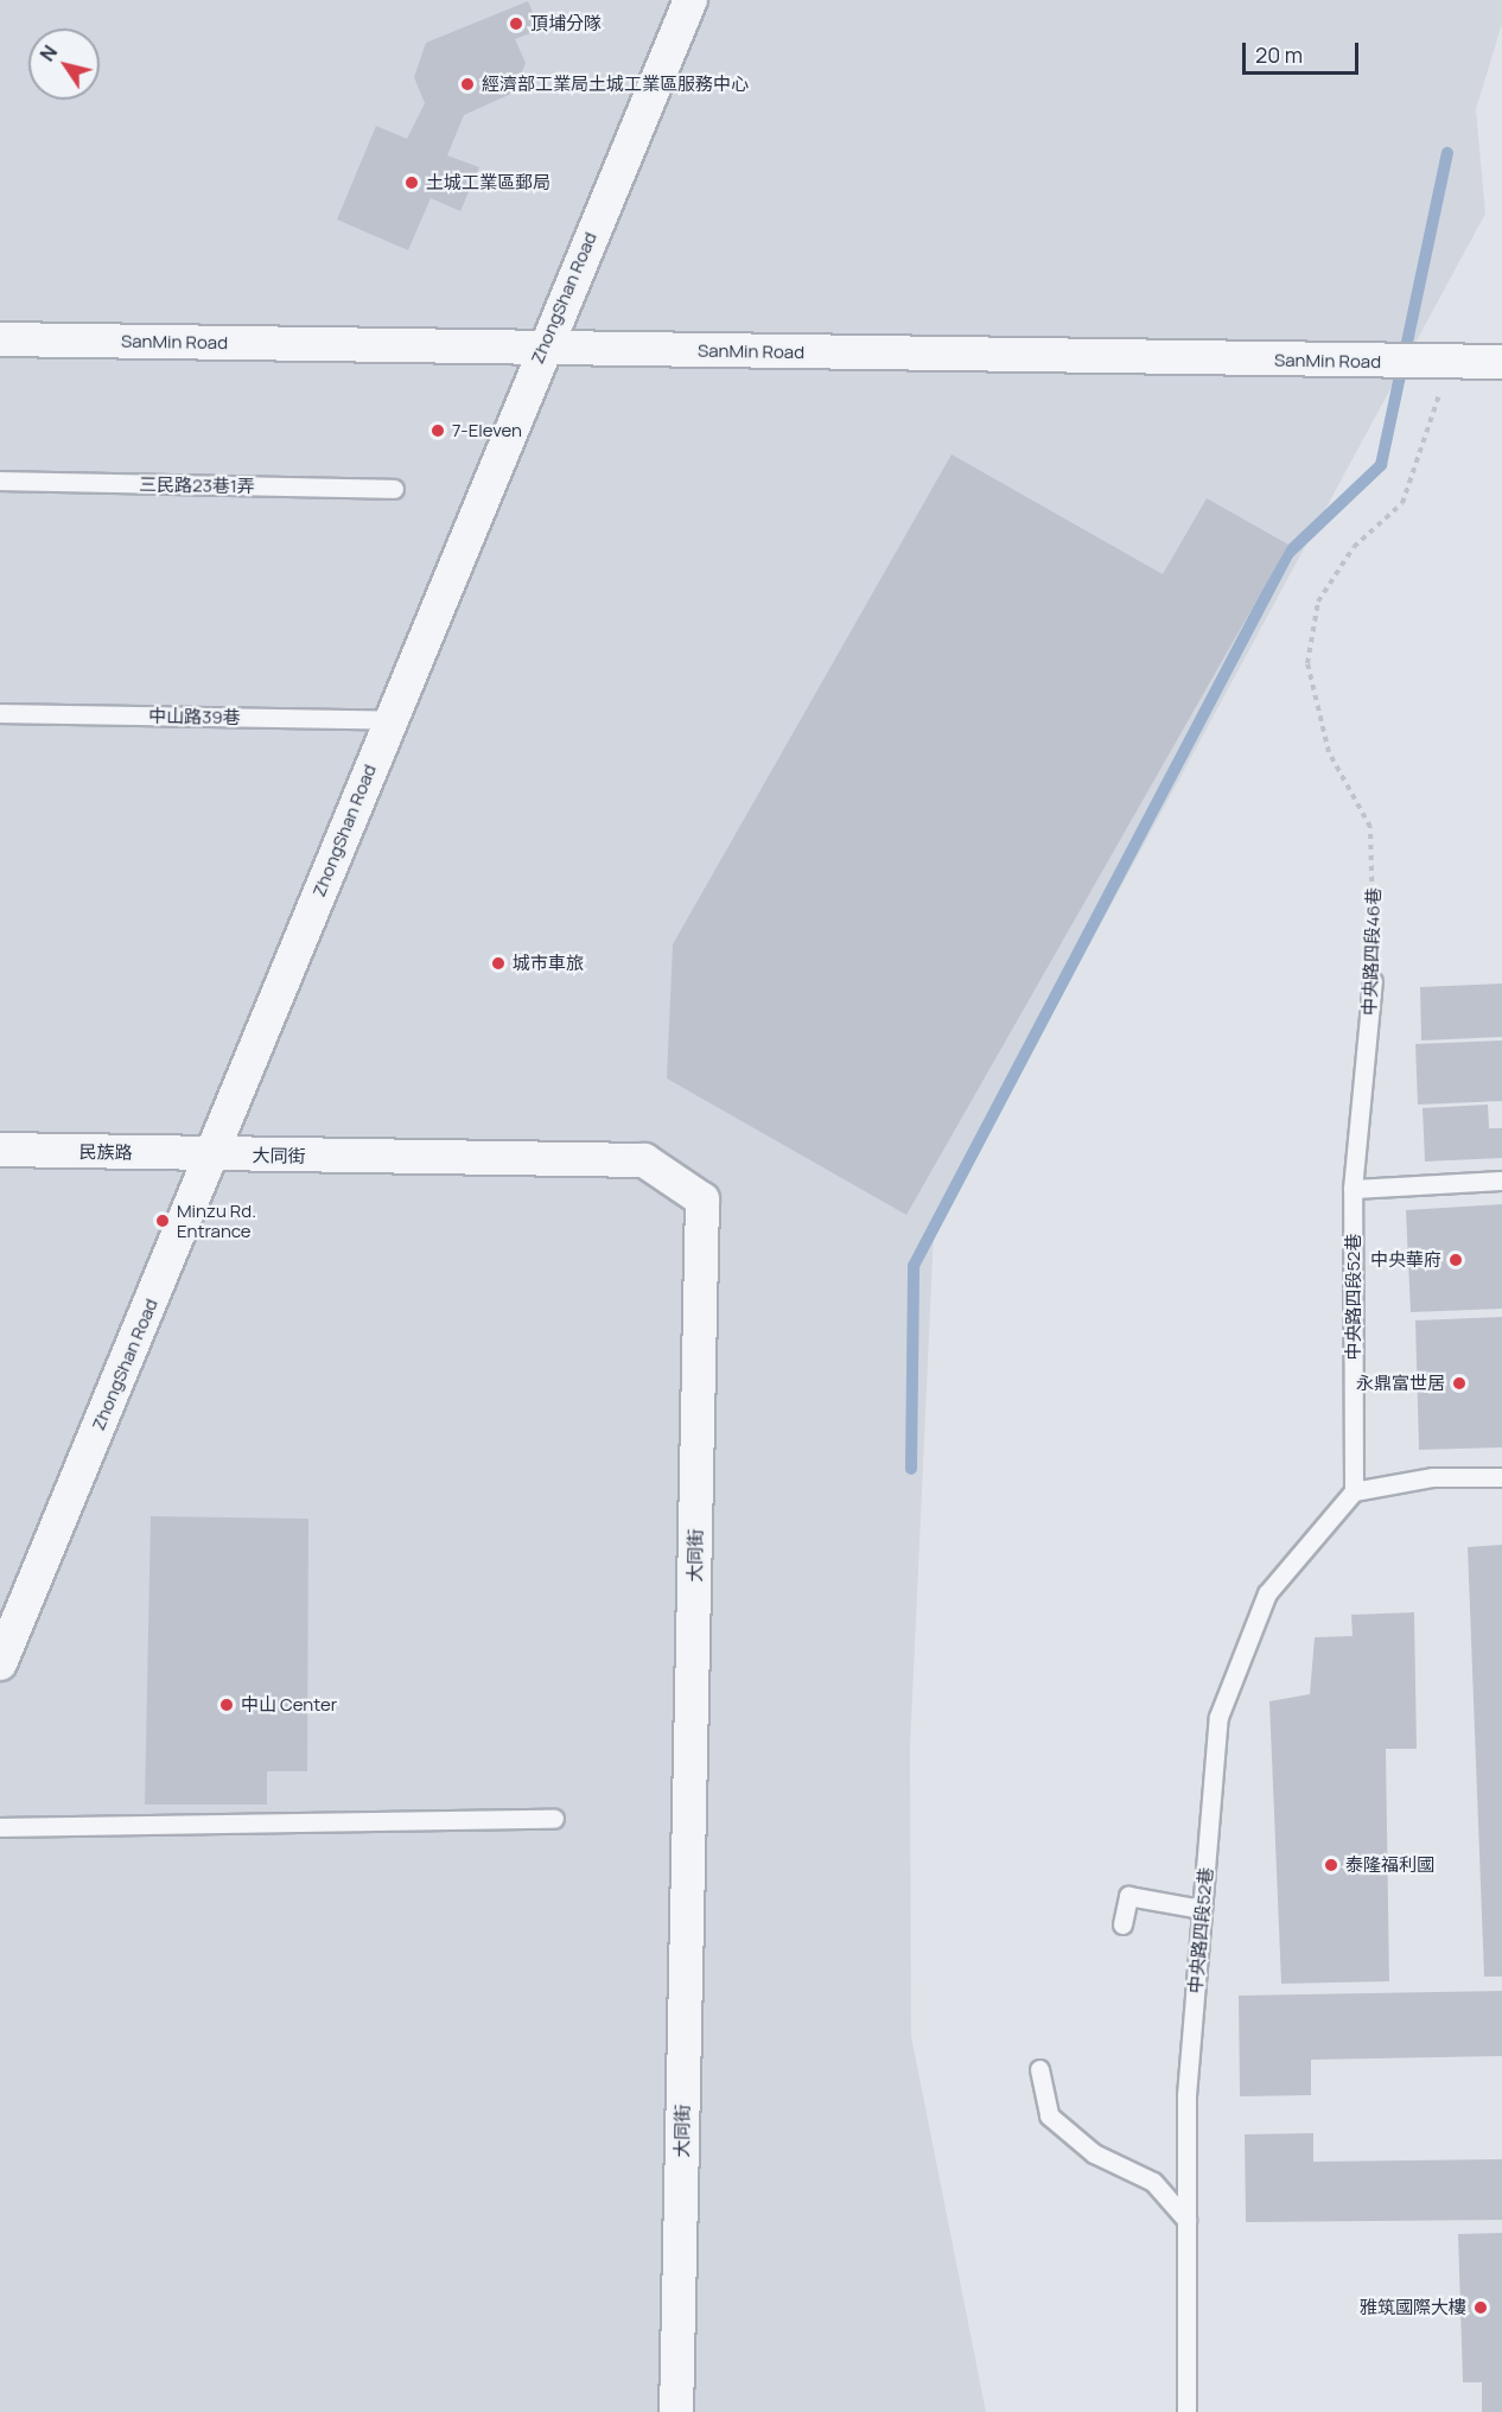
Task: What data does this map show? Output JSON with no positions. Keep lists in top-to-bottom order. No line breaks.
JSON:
{"streets":{"street":["ZhongShan Road","SanMin Road","民族路","大同街"],"lane":["三民路23巷1弄","中山路39巷","中央路四段46巷","中央路四段52巷"]},"crossings":[["ZhongShan Road","SanMin Road"],["ZhongShan Road","中山路39巷"],["ZhongShan Road","民族路"],["ZhongShan Road","大同街"],["SanMin Road","中央路四段46巷"],["中央路四段46巷","中央路四段52巷"],["民族路","大同街"]],"places":["頂埔分隊","經濟部工業局土城工業區服務中心","土城工業區郵局","7-Eleven","城市車旅","Minzu Rd. Entrance","中央華府","永鼎富世居","中山 Center","泰隆福利國","雅筑國際大樓"],"scale_bar":"20 m","north":"top left"}
